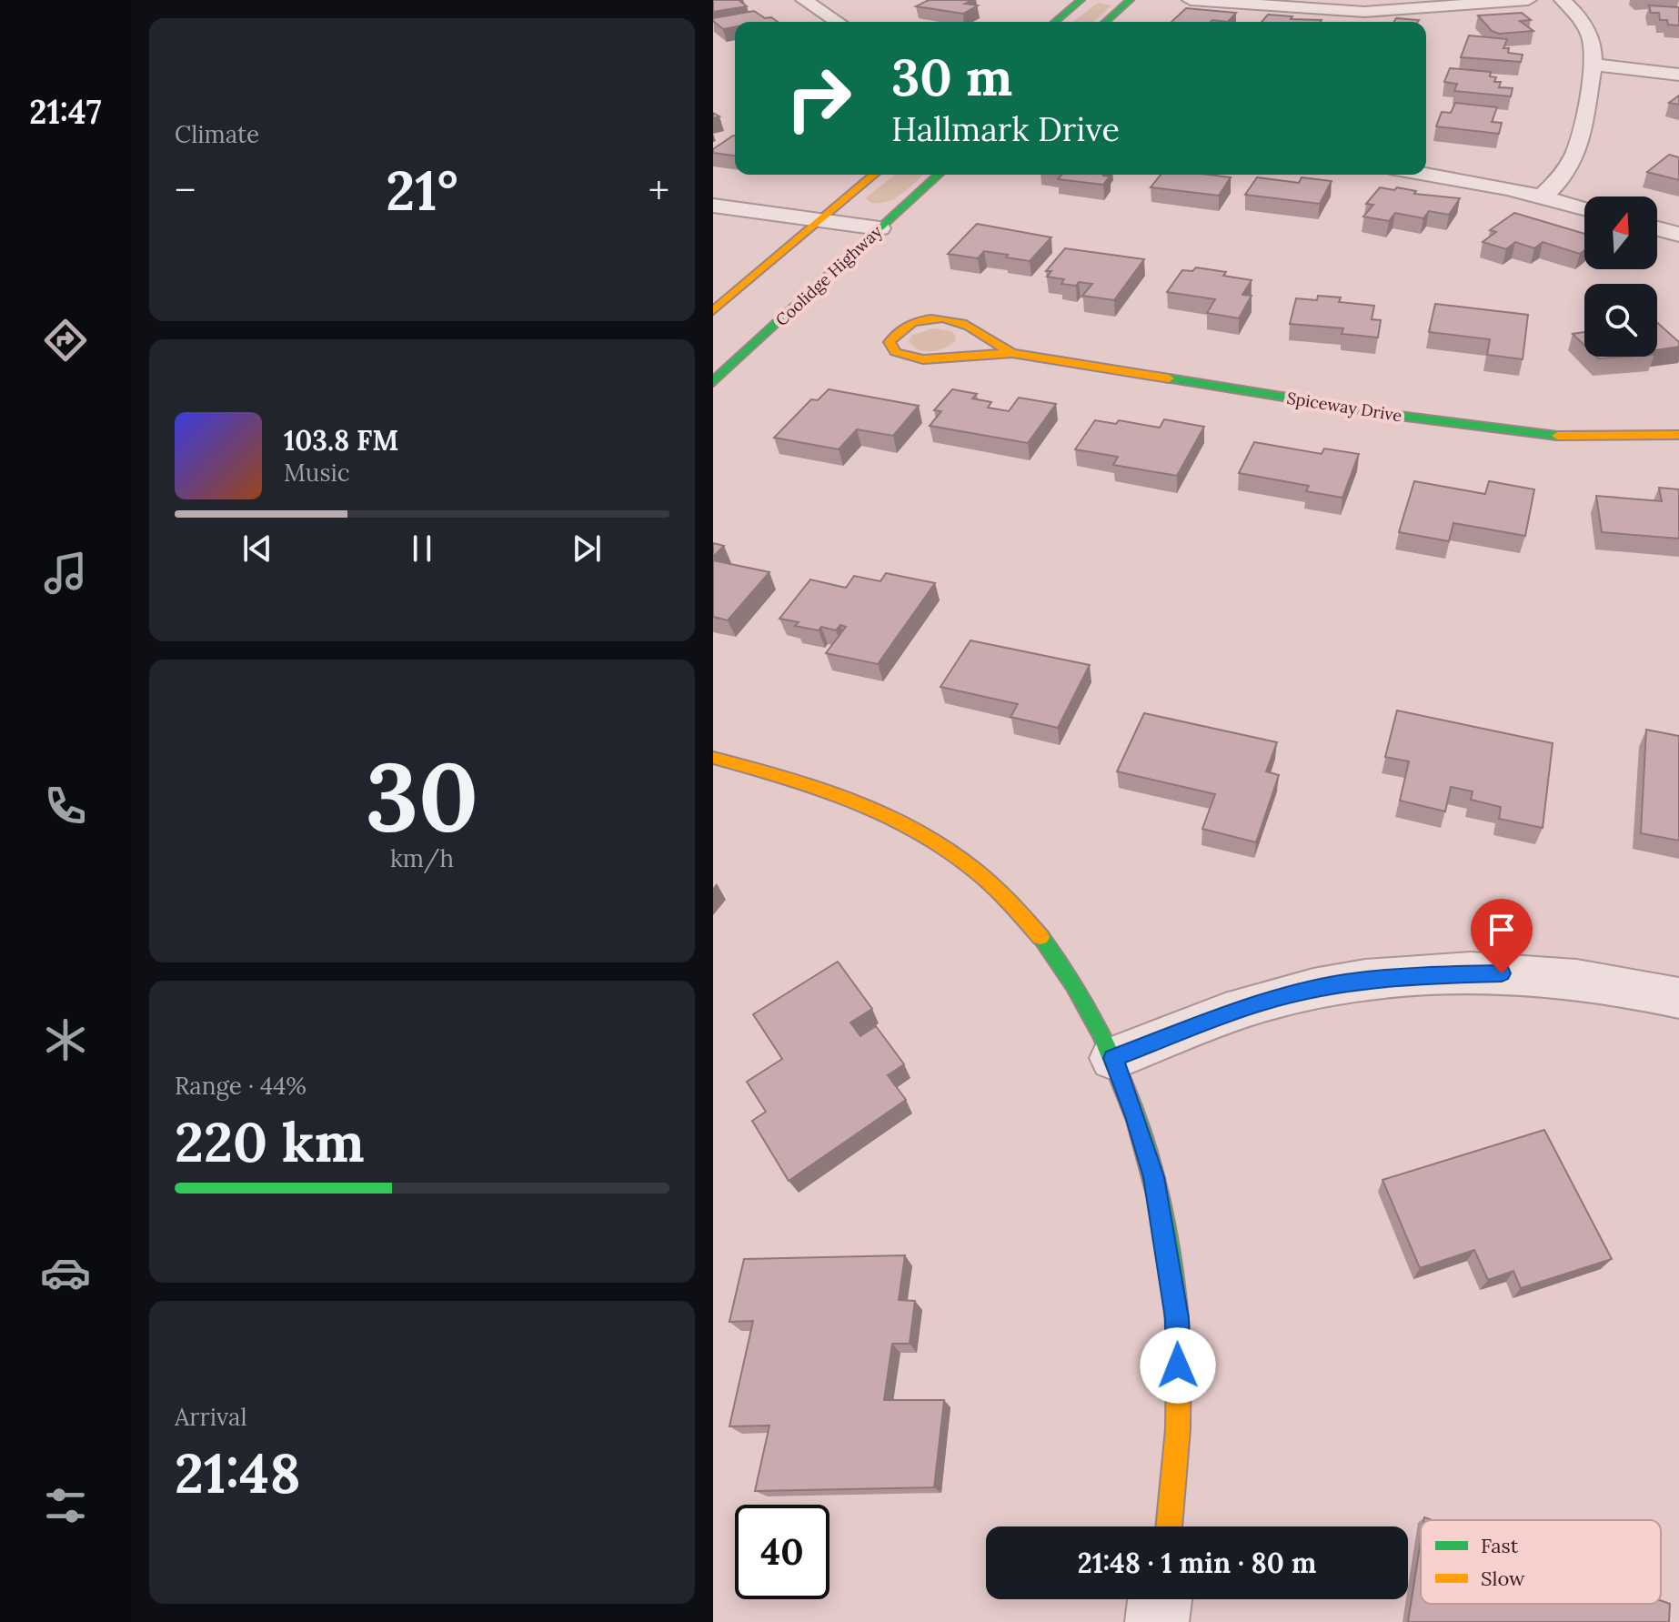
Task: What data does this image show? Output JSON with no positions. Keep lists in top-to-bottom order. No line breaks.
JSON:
{"streets":{"street":["Coolidge Highway","Spiceway Drive"]},"legend":["Fast","Slow"],"north":"top","page":{"tabs":"21:47","tile":["Climate",["30","km/h"],["Range · 44%","220 km"],["Arrival","21:48"]],"turn":["30 m","Hallmark Drive"],"heat":["−","21°","+"],"song":["103.8 FM","Music"],"limit":"40","trip":"21:48 · 1 min · 80 m"}}
